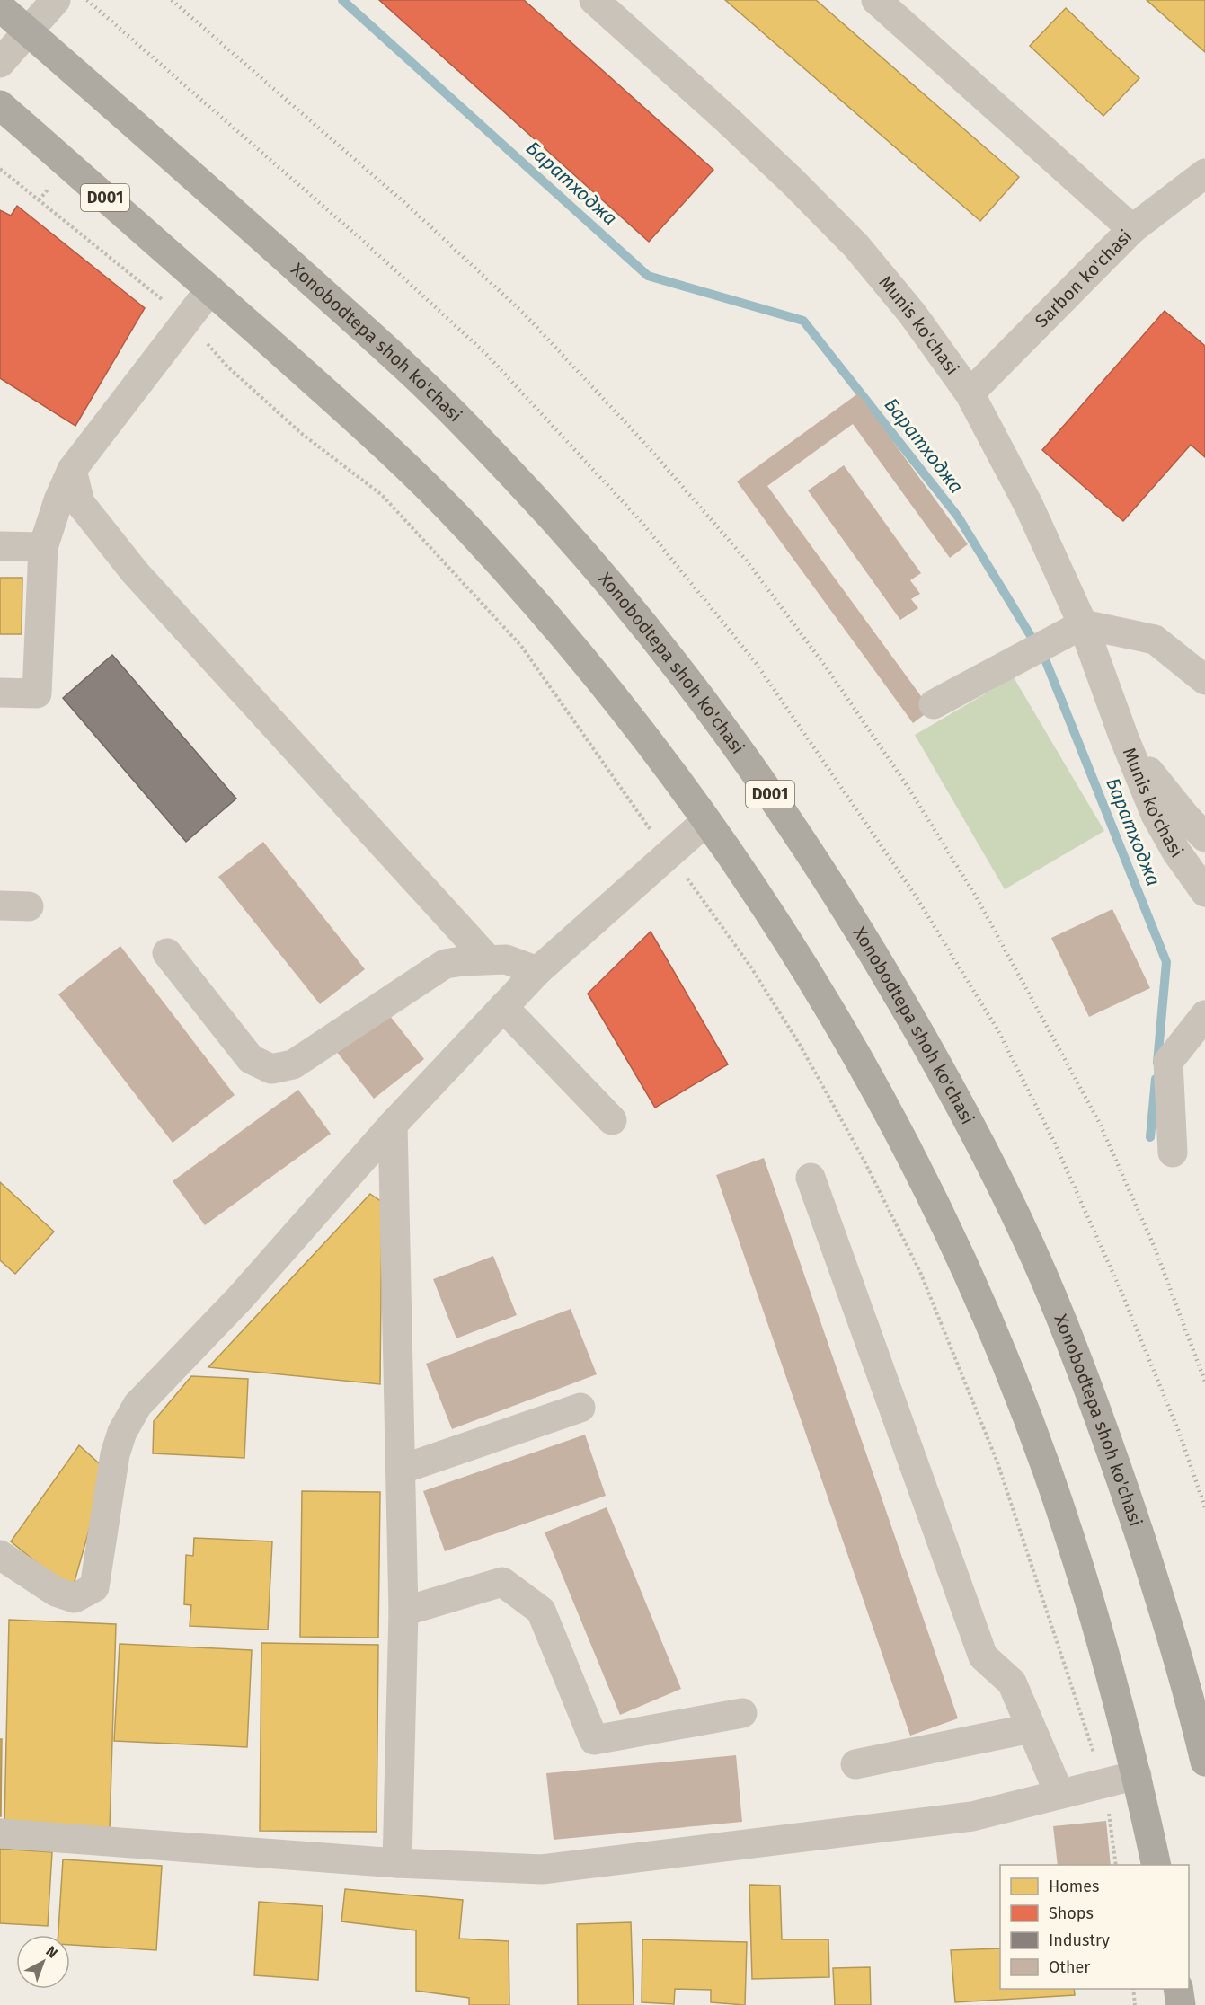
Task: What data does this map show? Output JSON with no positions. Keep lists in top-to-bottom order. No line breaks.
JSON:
{"streets":{"highway":["D001","Xonobodtepa shoh ko'chasi"],"street":["Sarbon ko'chasi","Munis ko'chasi"]},"crossings":[["Sarbon ko'chasi","Munis ko'chasi"]],"water":["Баратходжа"],"legend":["Homes","Shops","Industry","Other"],"north":"top right"}
